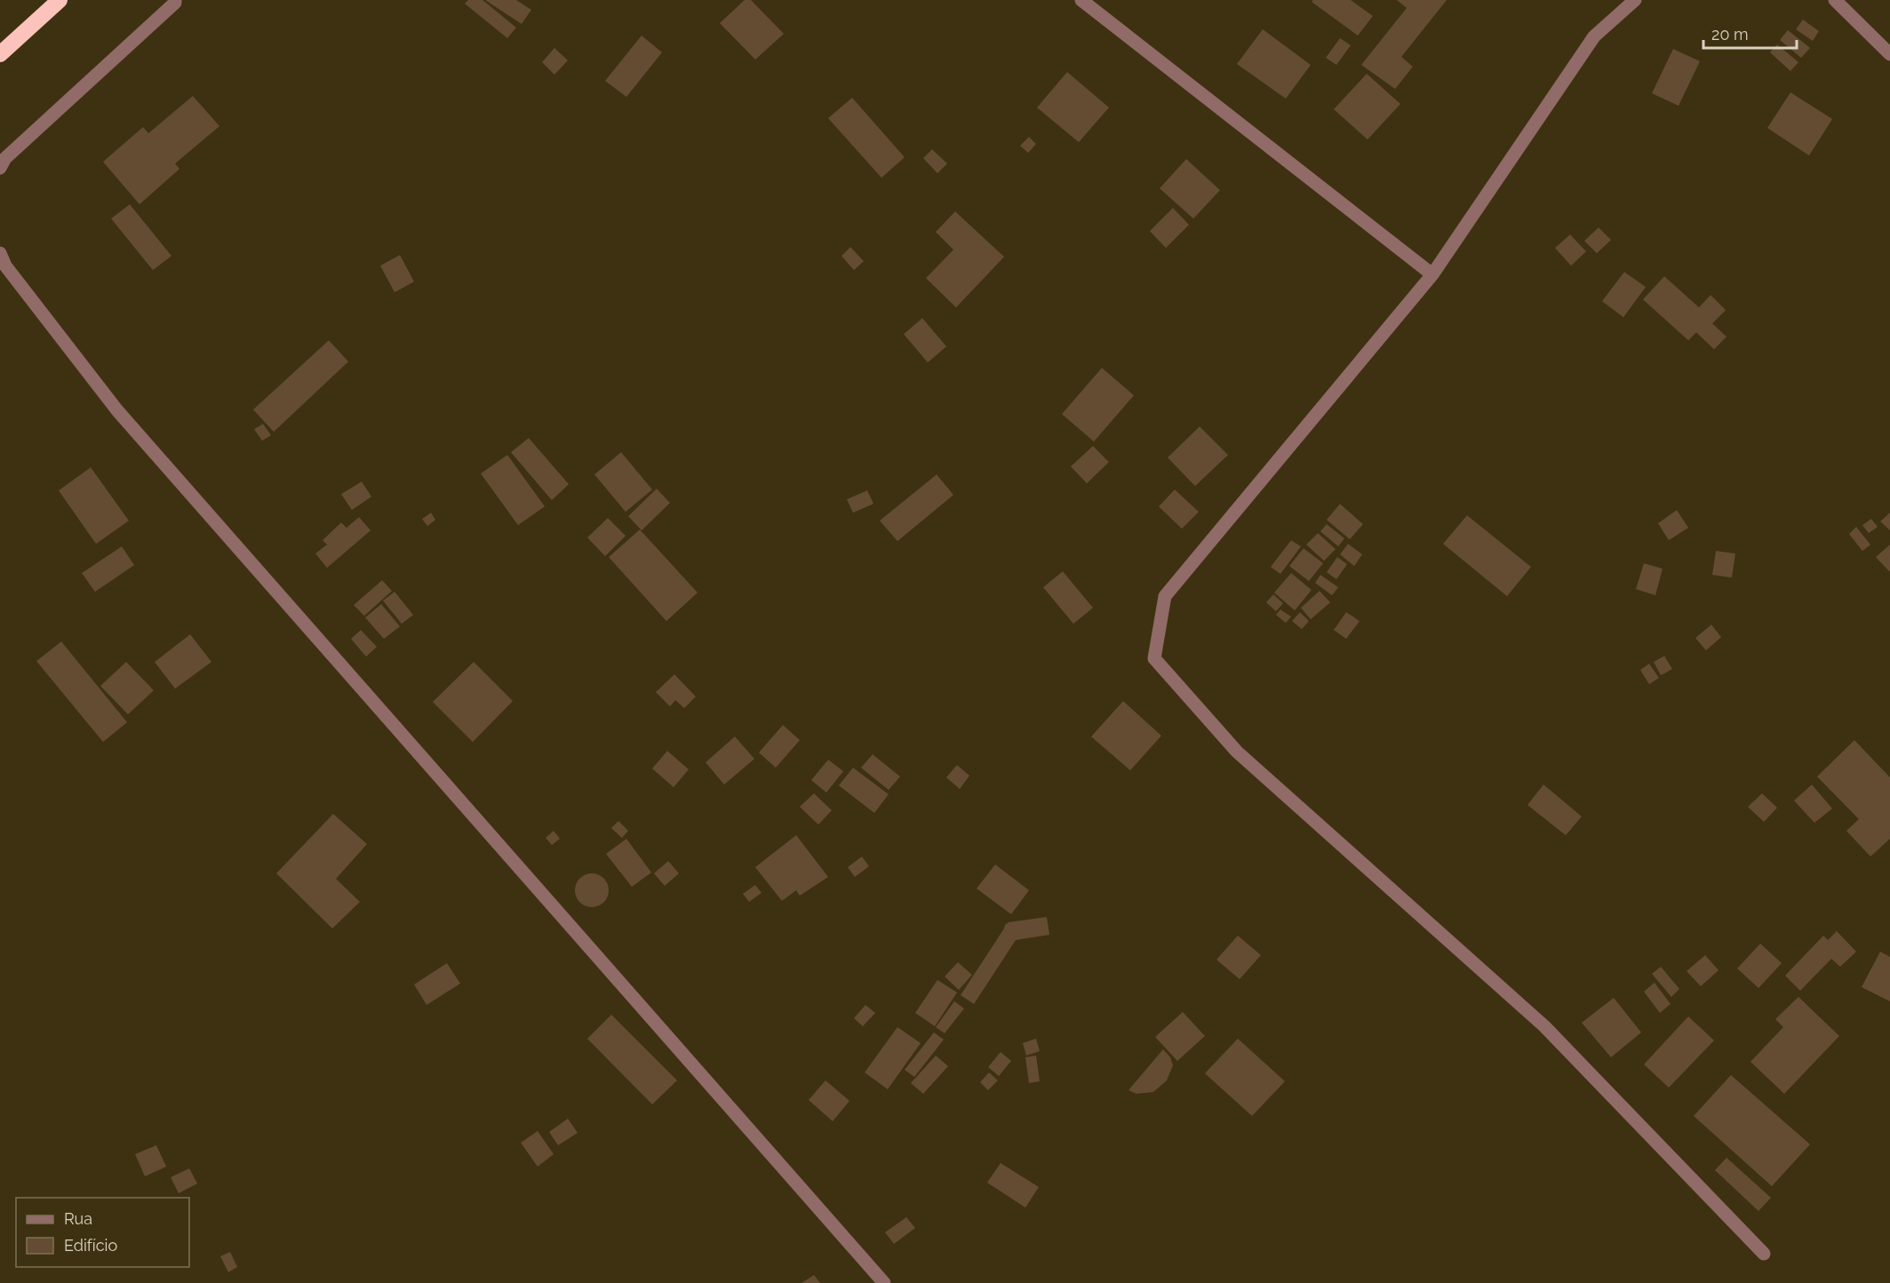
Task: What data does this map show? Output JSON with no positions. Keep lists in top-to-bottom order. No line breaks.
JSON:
{"legend":["Rua","Edifício"],"scale_bar":"20 m"}
